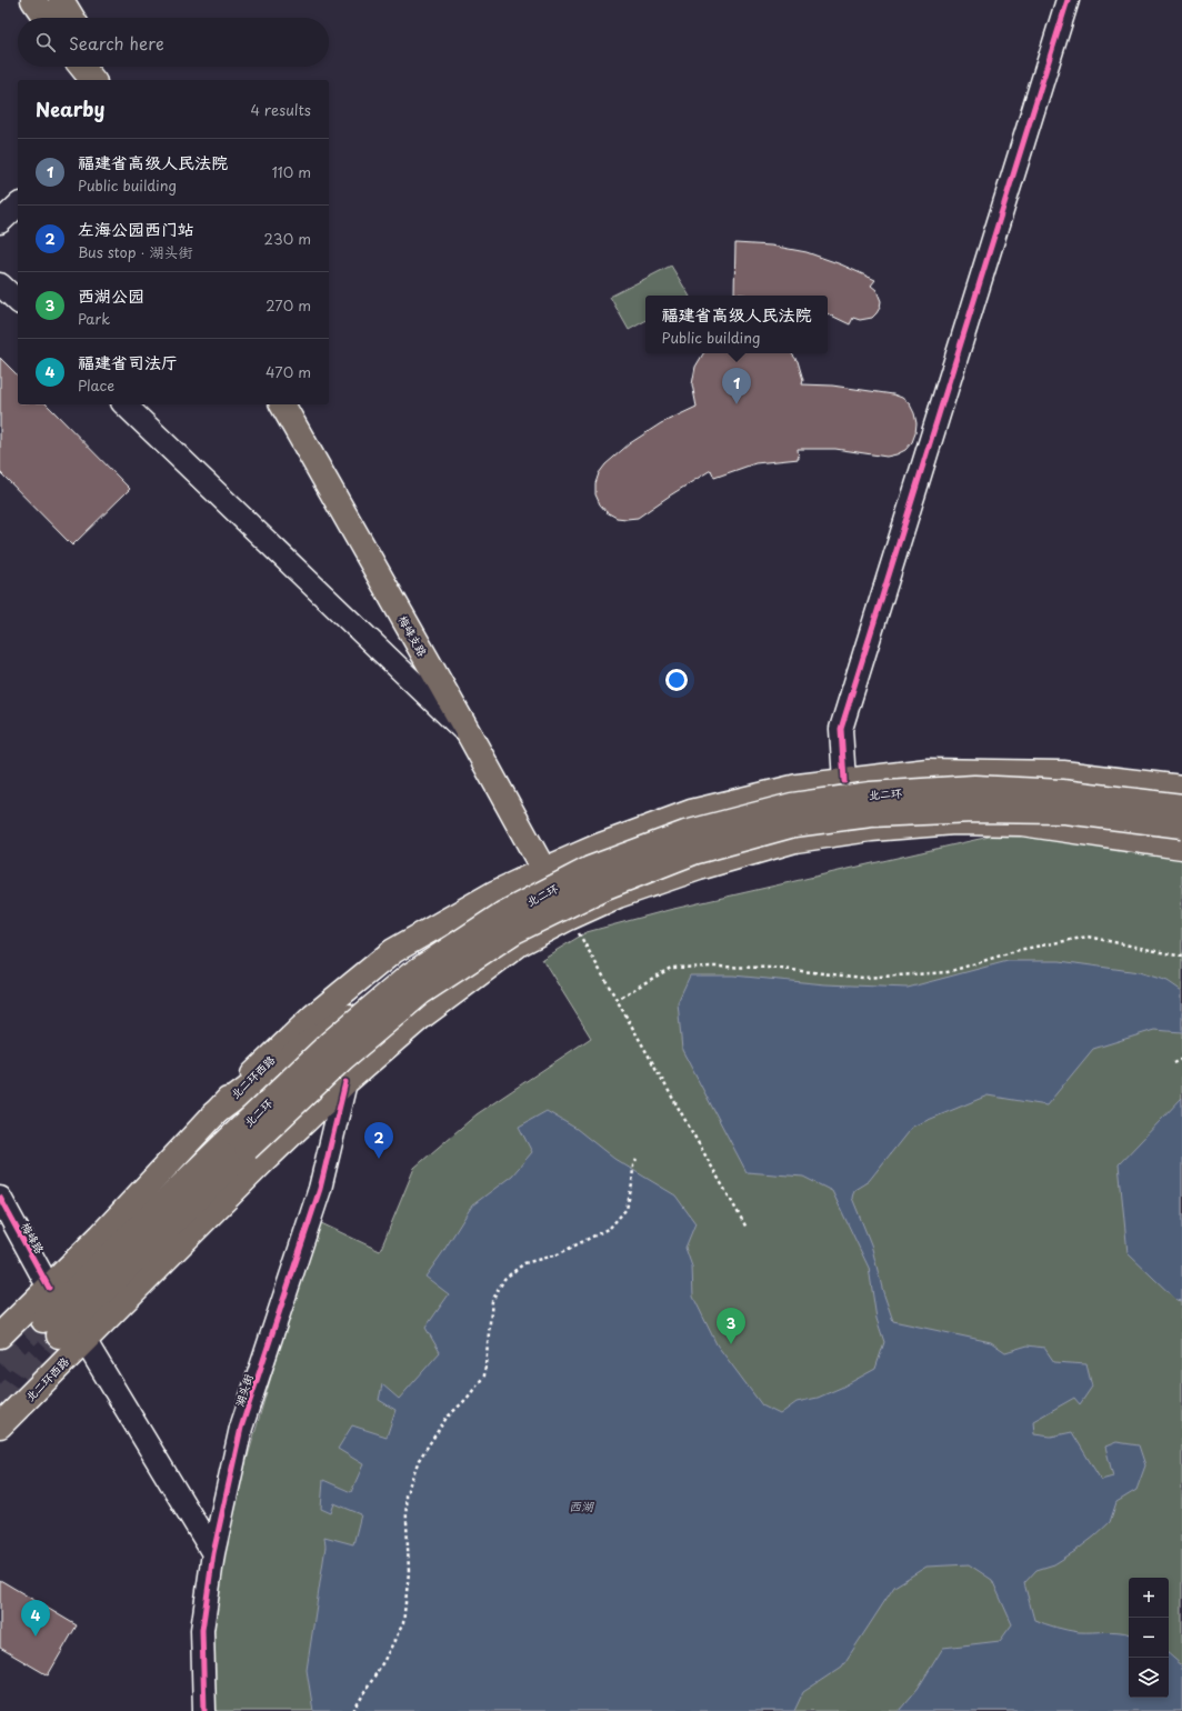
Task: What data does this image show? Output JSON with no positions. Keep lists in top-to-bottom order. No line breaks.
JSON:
{"streets":{"main road":["梅峰支路","北二环","北二环西路"],"street":["梅峰路","湖头街"]},"crossings":[["梅峰支路","北二环西路"],["北二环西路","梅峰路"],["北二环西路","湖头街"]],"water":["西湖"],"page":{"search":"Search here","heading":["Nearby","4 results"],"list":[{"mark":"1","name":"福建省高级人民法院","note":"Public building","value":"110 m"},{"mark":"2","name":"左海公园西门站","note":"Bus stop · 湖头街","value":"230 m"},{"mark":"3","name":"西湖公园","note":"Park","value":"270 m"},{"mark":"4","name":"福建省司法厅","note":"Place","value":"470 m"}],"popup":["福建省高级人民法院","Public building"],"pins":["1","2","3","4"],"map_buttons":["+","−"]}}
